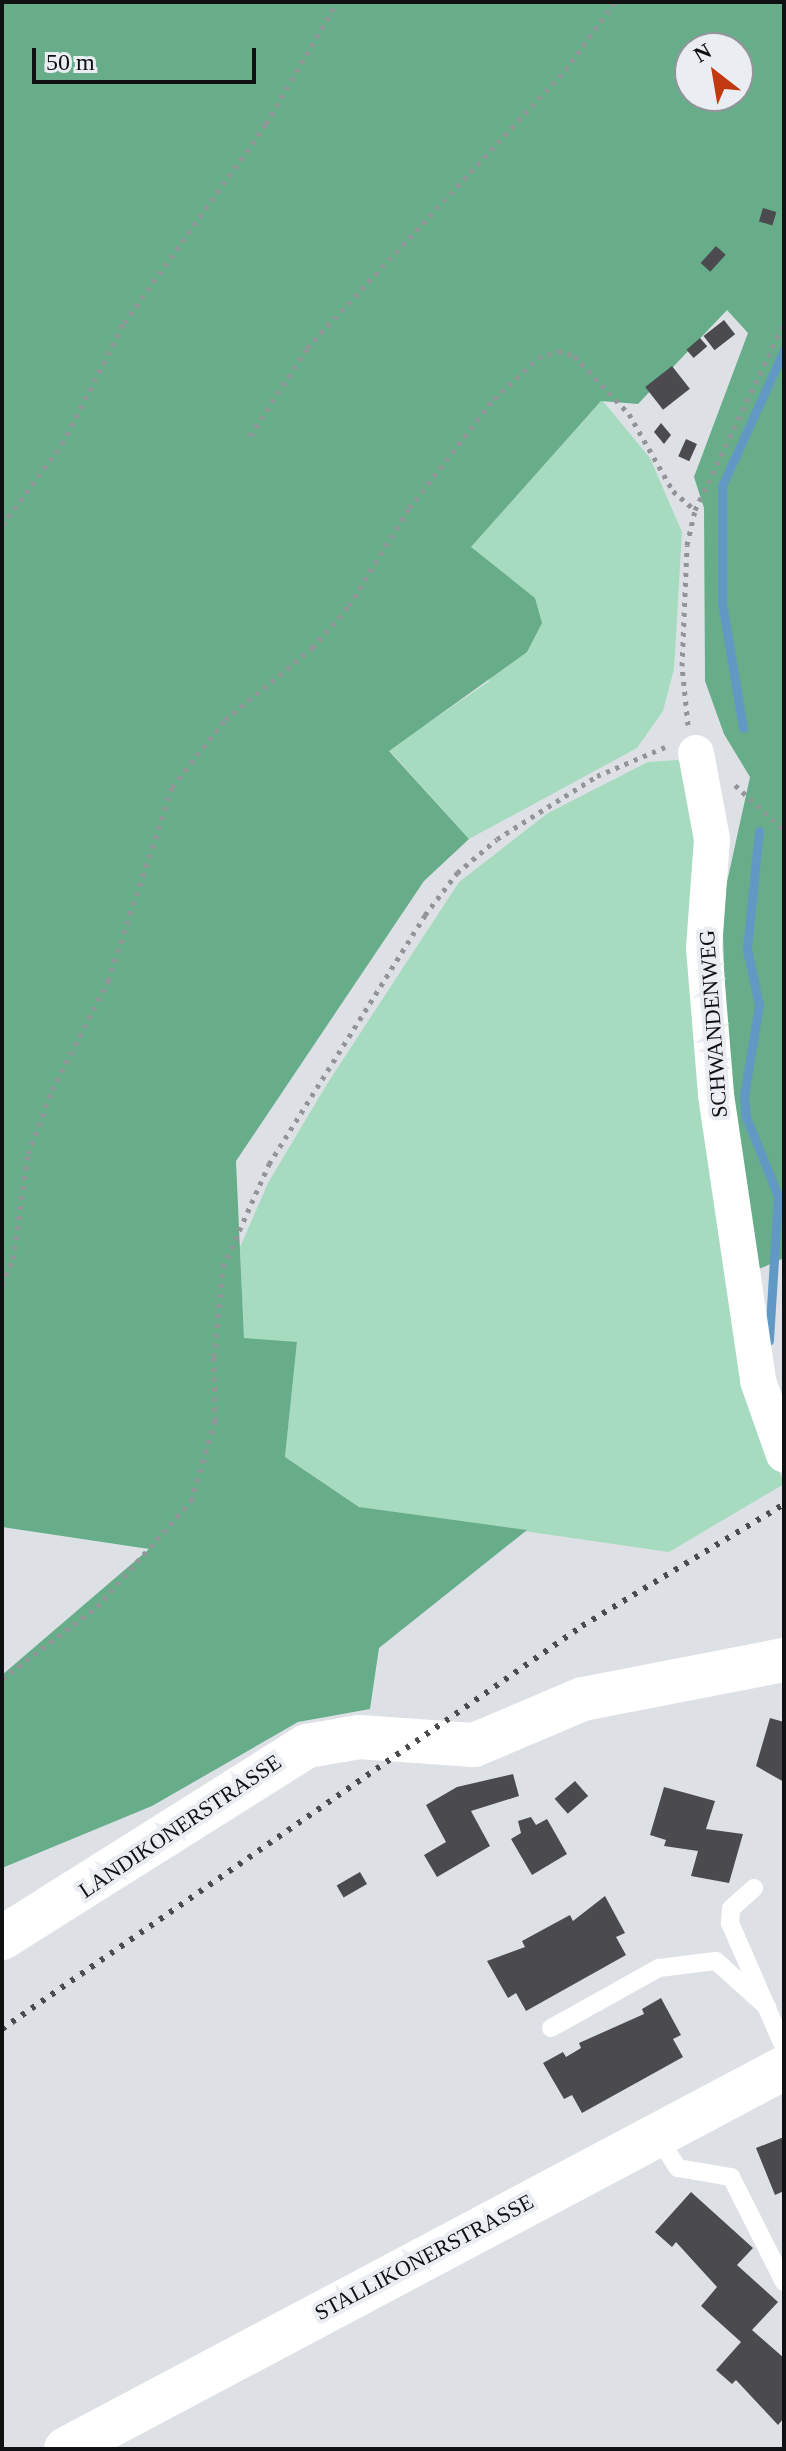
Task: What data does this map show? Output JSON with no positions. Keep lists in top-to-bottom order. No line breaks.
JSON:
{"streets":{"street":["SCHWANDENWEG","LANDIKONERSTRASSE","STALLIKONERSTRASSE"]},"scale_bar":"50 m","north":"top left"}
